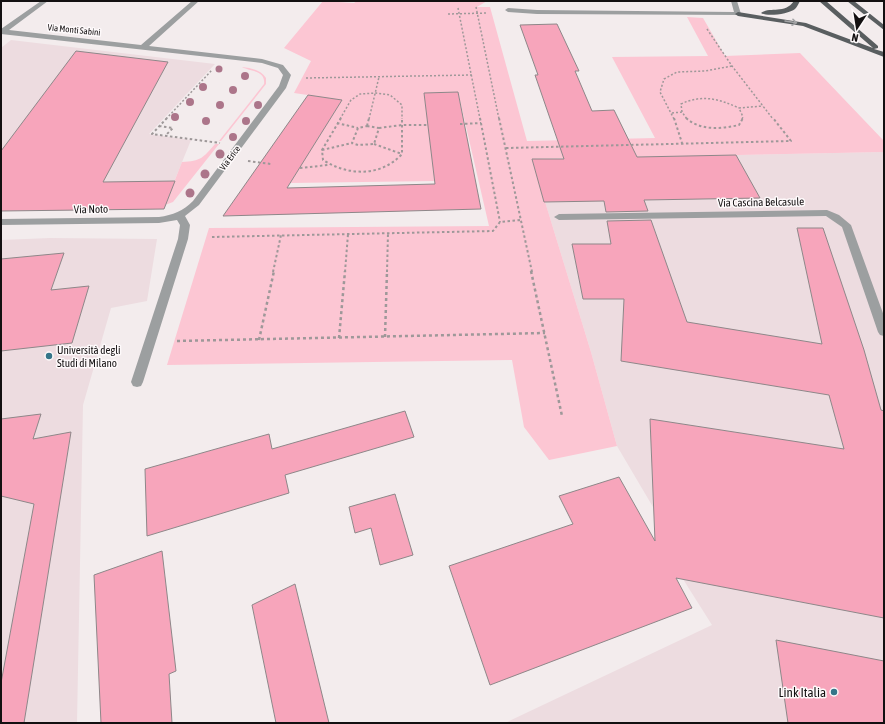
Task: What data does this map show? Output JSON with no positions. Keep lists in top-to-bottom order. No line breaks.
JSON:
{"streets":{"street":["Via Monti Sabini","Via Erice","Via Cascina Belcasule","Via Noto"]},"crossings":[["Via Monti Sabini","Via Erice"],["Via Erice","Via Noto"]],"places":["Università degli Studi di Milano","Link Italia"],"north":"bottom"}
